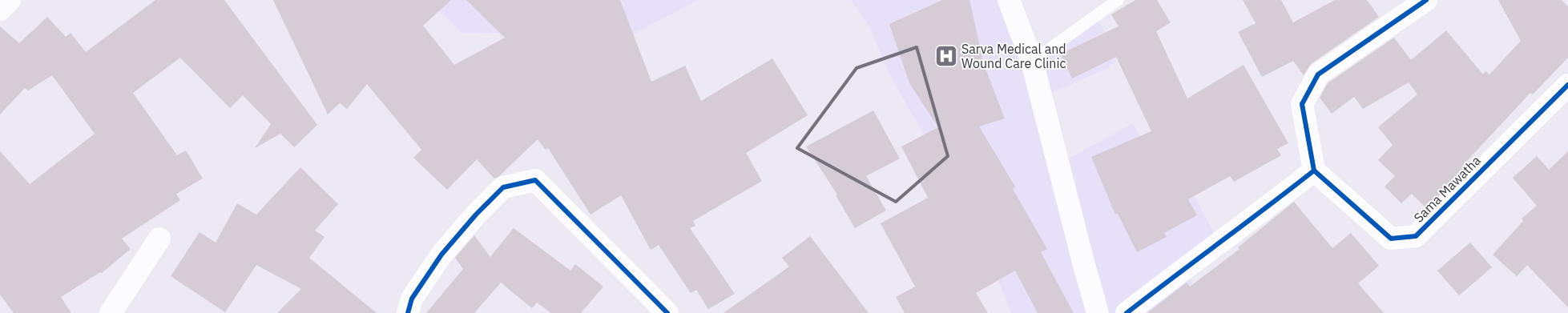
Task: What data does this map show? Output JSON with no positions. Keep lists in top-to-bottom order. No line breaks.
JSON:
{"streets":{"street":["Sama Mawatha"]},"places":{"hospital":["Sarva Medical and Wound Care Clinic"]}}
